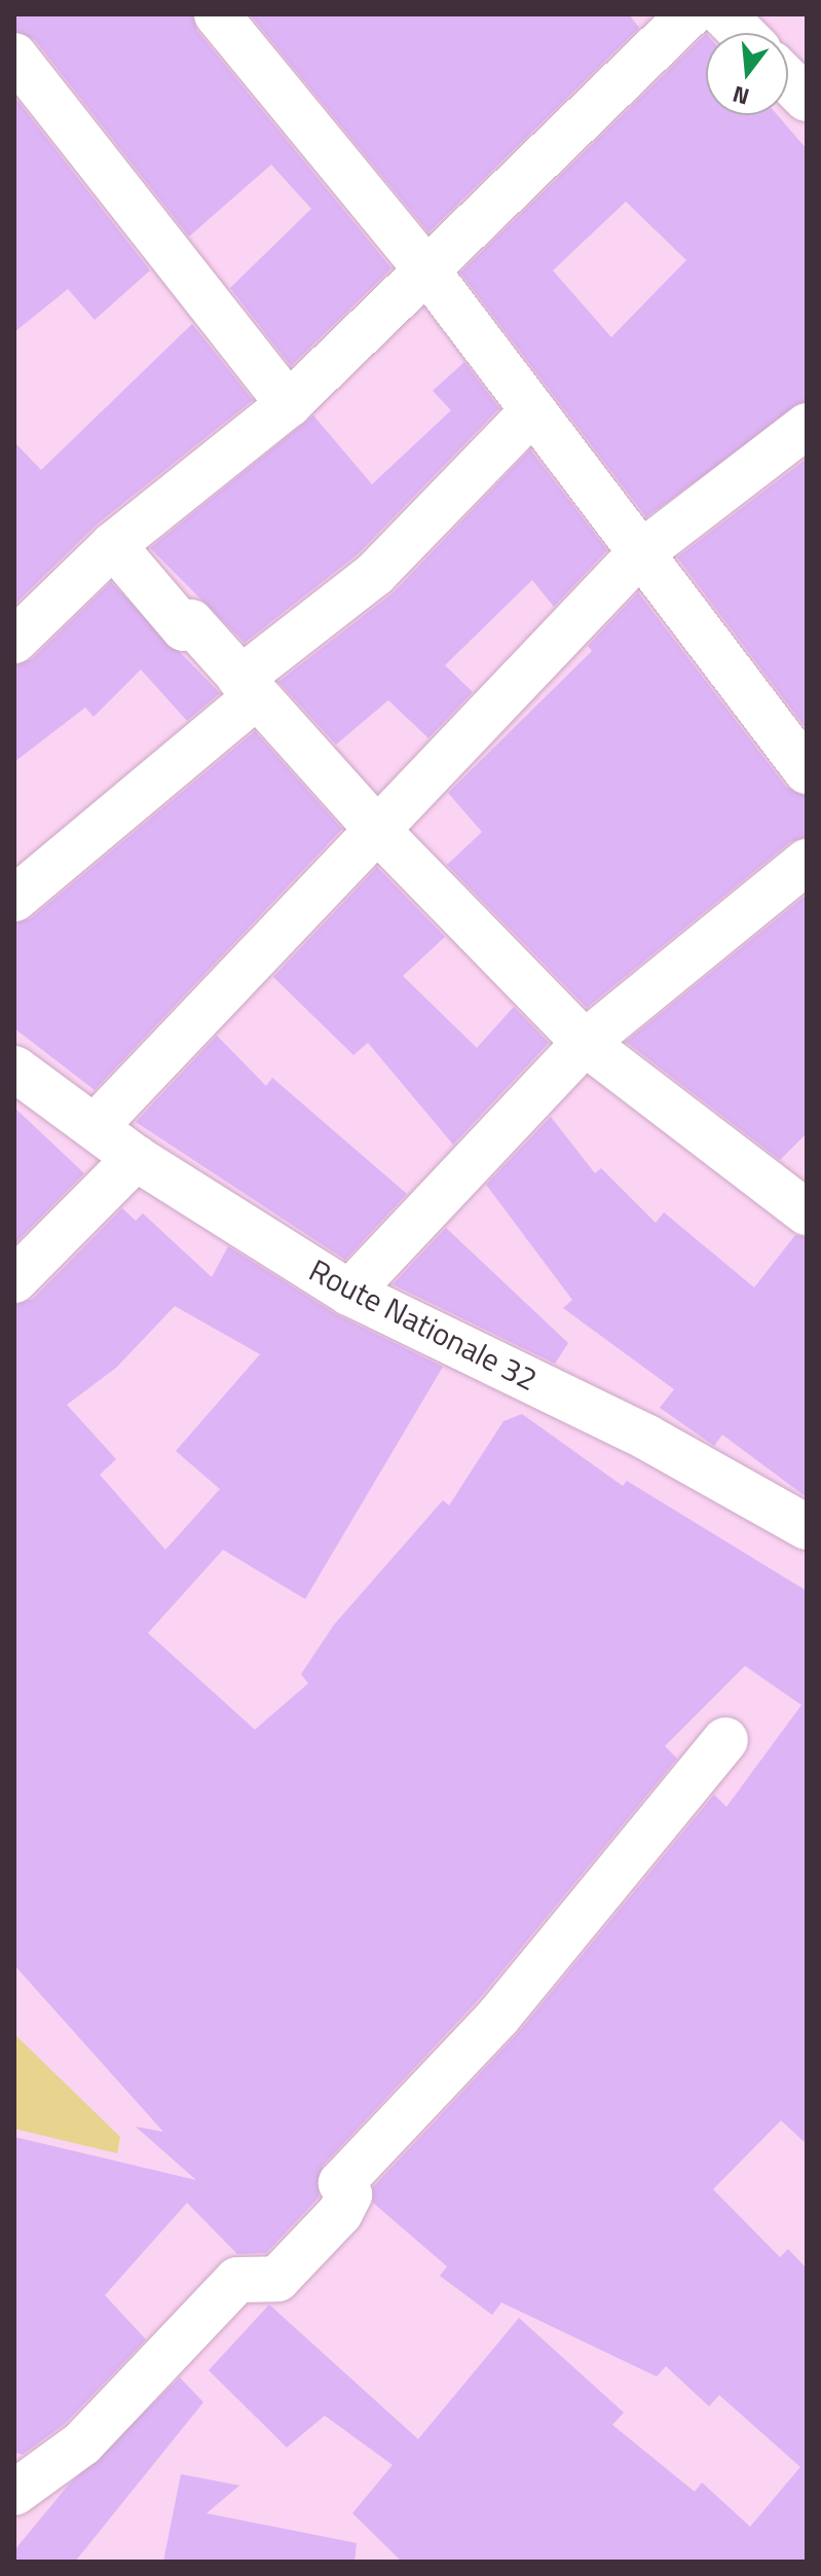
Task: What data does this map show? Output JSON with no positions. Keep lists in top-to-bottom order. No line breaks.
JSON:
{"streets":{"street":["Route Nationale 32"]},"north":"bottom"}
